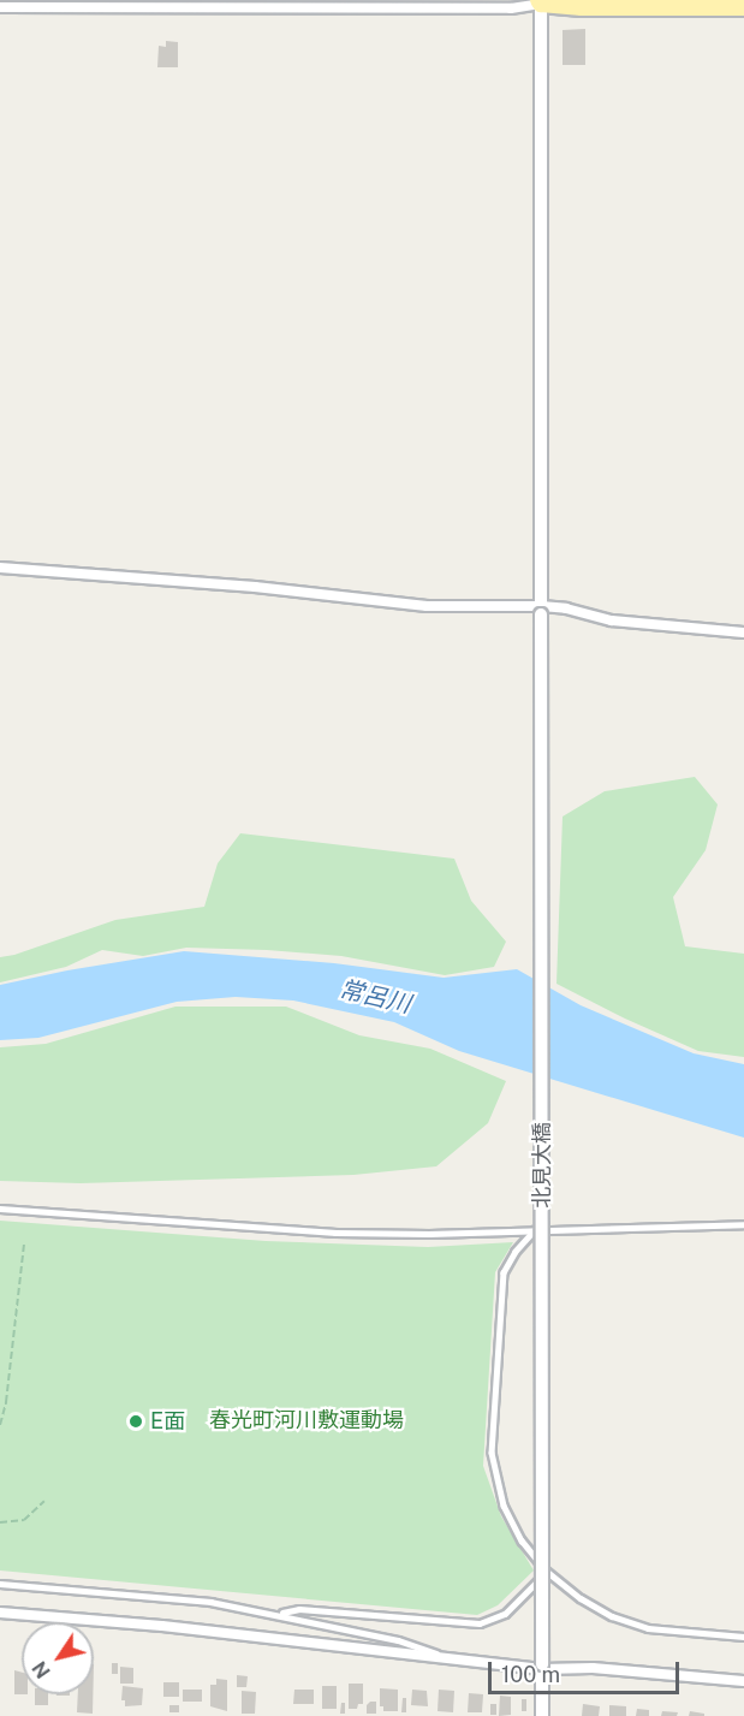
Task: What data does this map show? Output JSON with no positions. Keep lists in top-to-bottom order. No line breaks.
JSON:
{"streets":{"street":["北見大橋"]},"water":["常呂川"],"parks":["春光町河川敷運動場"],"places":["E面"],"scale_bar":"100 m","north":"bottom left"}
